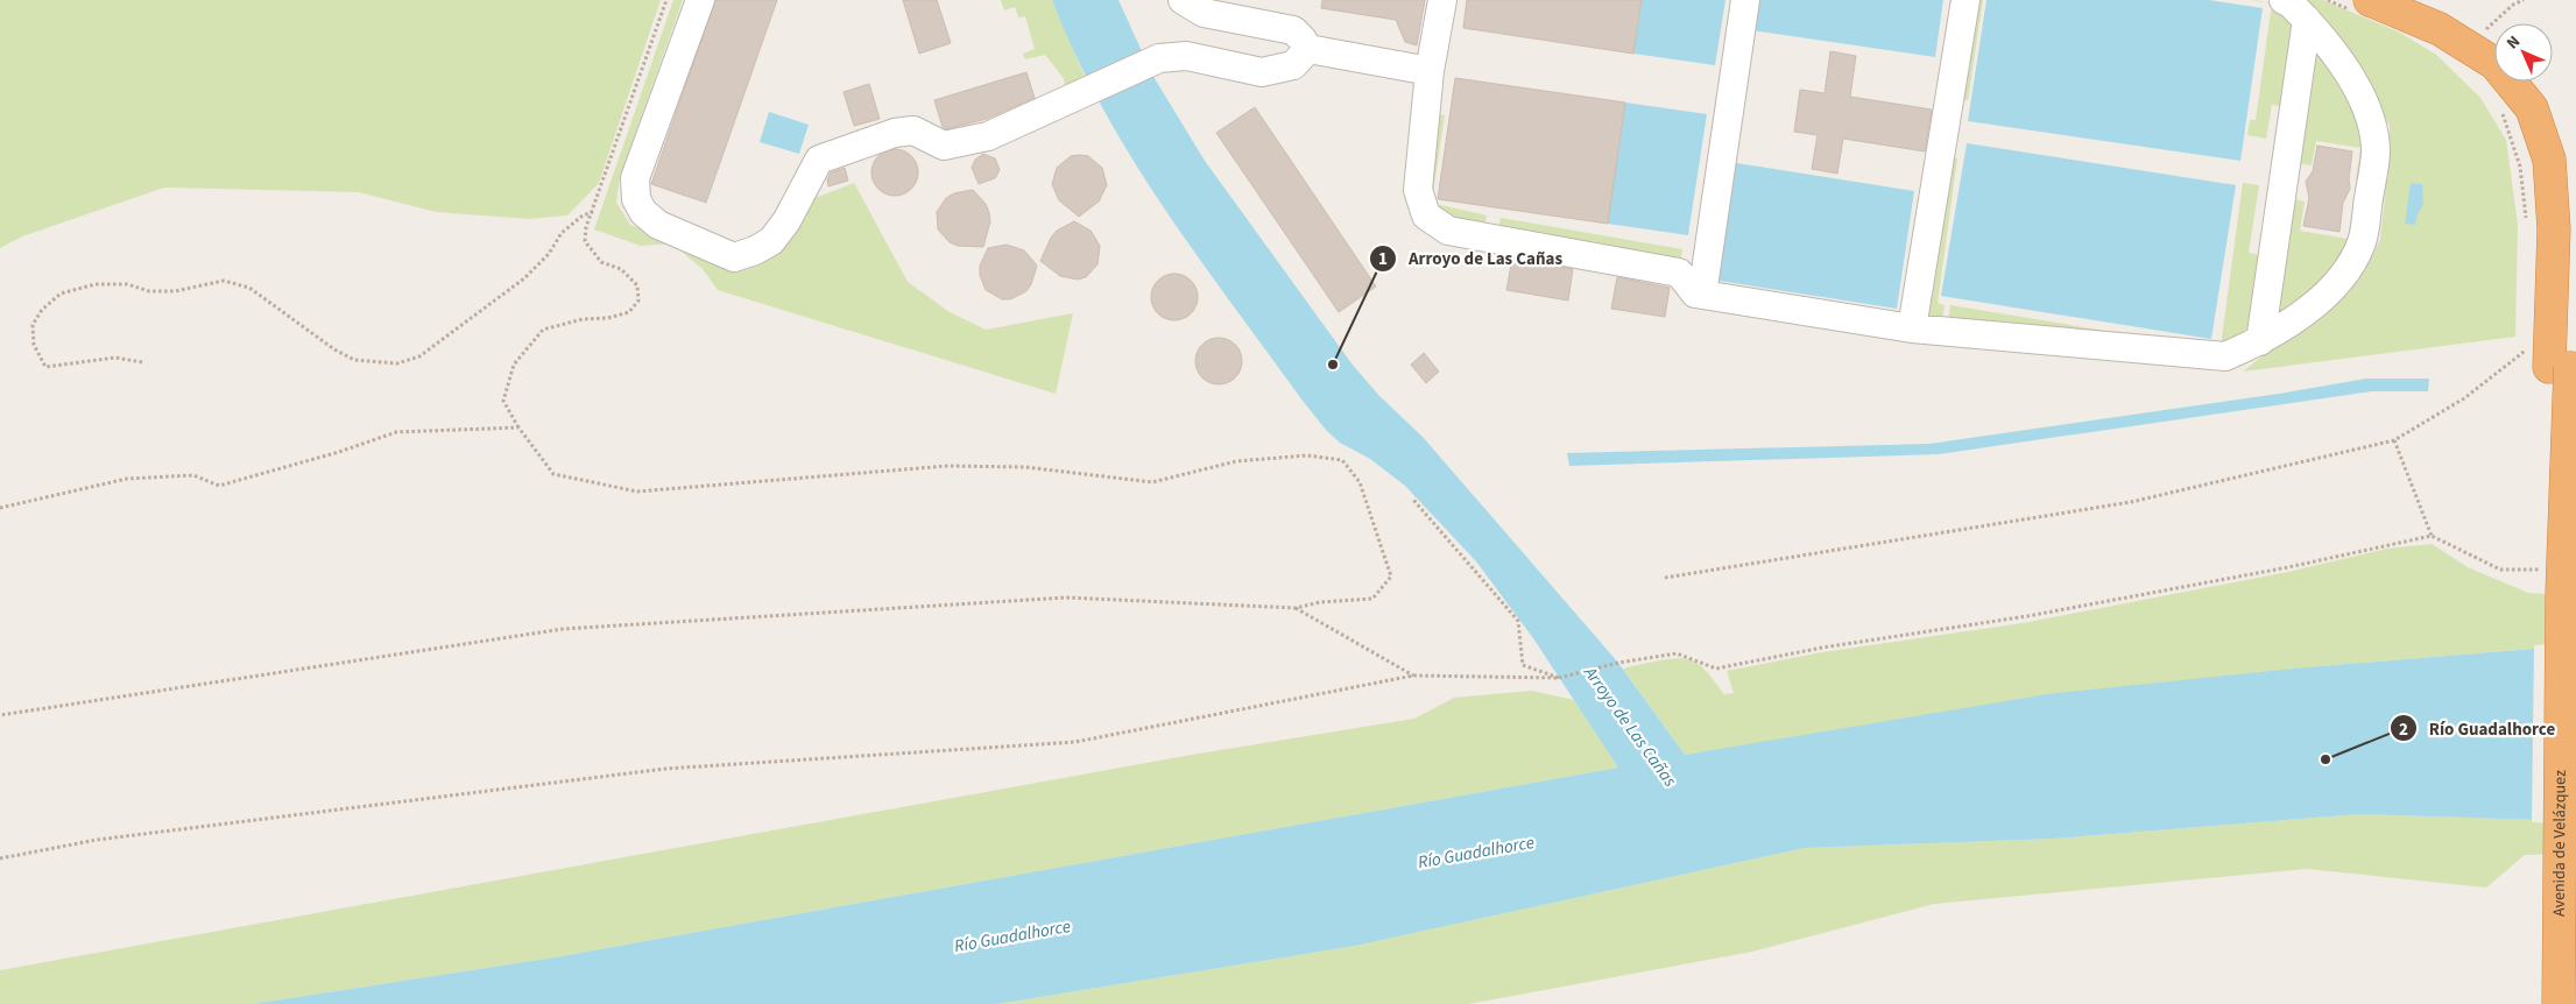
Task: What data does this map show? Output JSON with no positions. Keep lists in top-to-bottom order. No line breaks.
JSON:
{"streets":{"highway":["Avenida de Velázquez"]},"water":["Arroyo de Las Cañas","Río Guadalhorce"],"places":["Arroyo de Las Cañas","Río Guadalhorce"],"north":"top left"}
